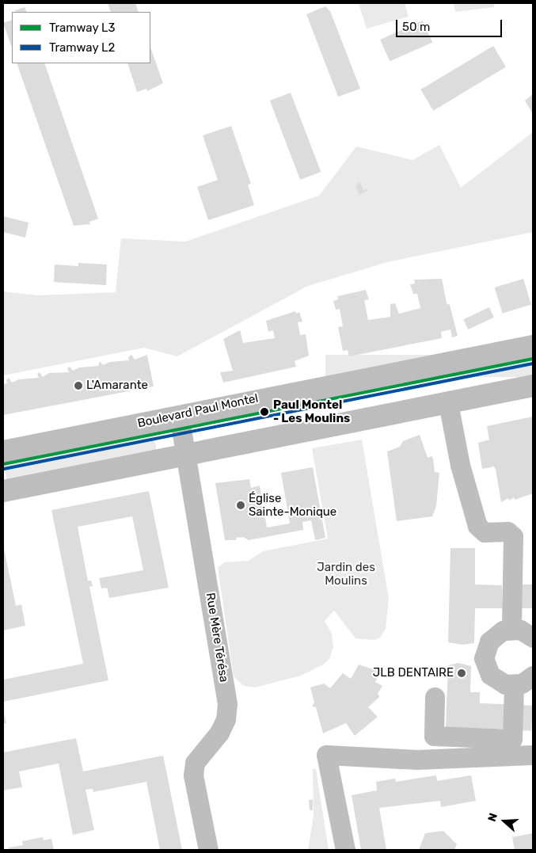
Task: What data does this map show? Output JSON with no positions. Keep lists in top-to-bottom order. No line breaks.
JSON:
{"streets":{"main road":["Boulevard Paul Montel"],"street":["Rue Mère Térésa"]},"crossings":[["Boulevard Paul Montel","Rue Mère Térésa"]],"parks":["Jardin des Moulins"],"places":["L'Amarante","Paul Montel - Les Moulins","Église Sainte-Monique","JLB DENTAIRE"],"lines":["tram line L3","tram line L2"],"legend":["Tramway L3","Tramway L2"],"scale_bar":"50 m","north":"left"}
